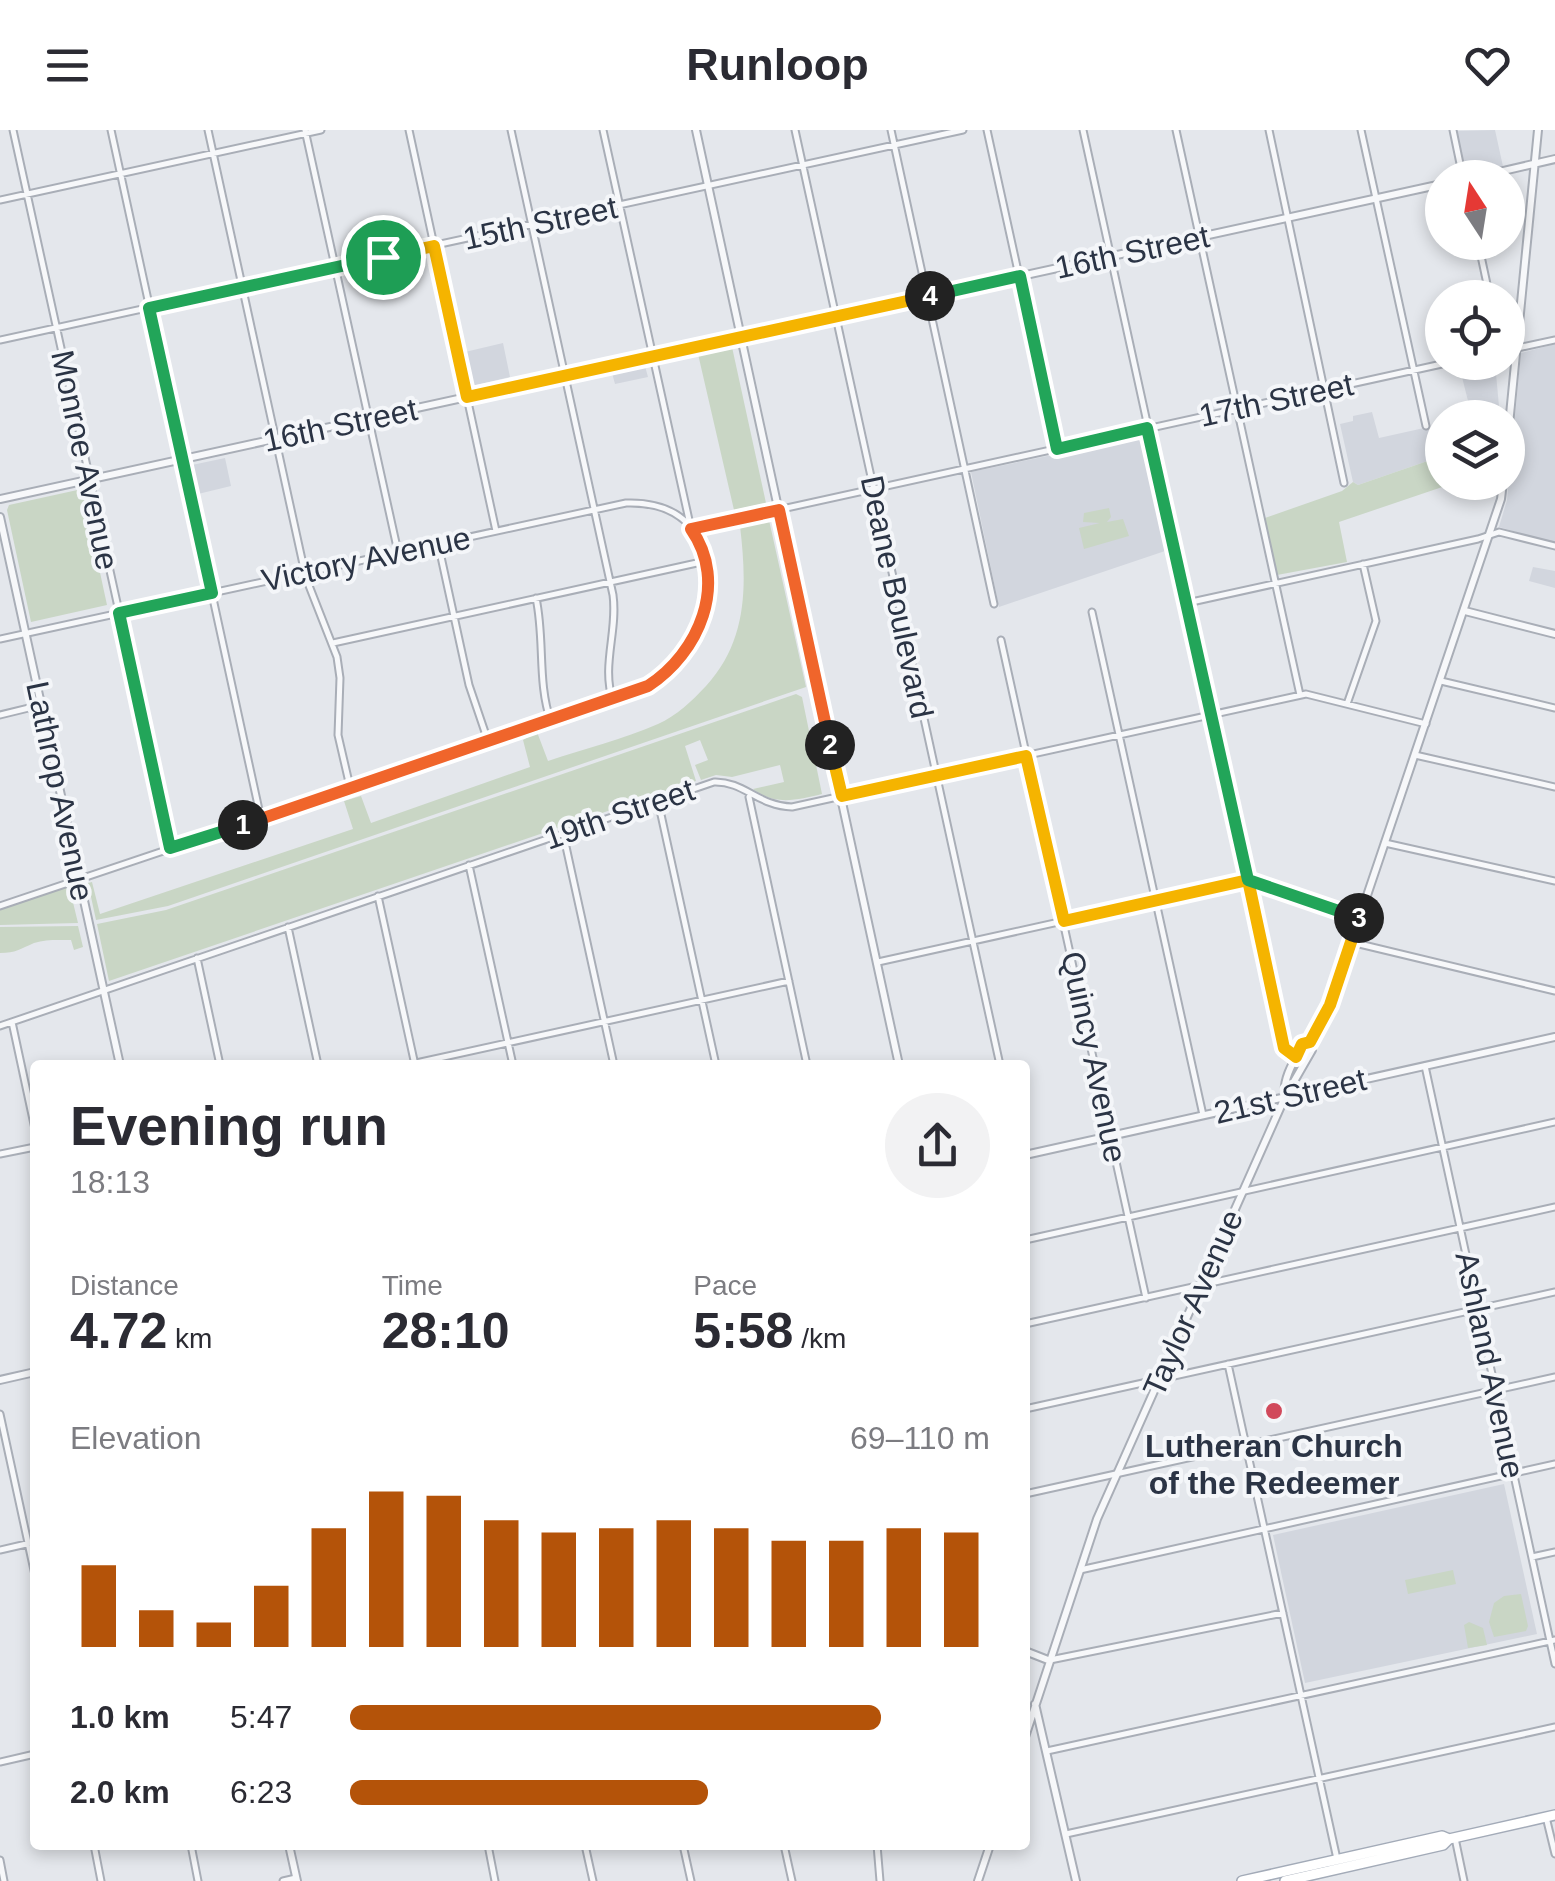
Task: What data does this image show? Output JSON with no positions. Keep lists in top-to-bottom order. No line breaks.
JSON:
{"streets":{"street":["15th Street","16th Street","17th Street","Monroe Avenue","Victory Avenue","Deane Boulevard","Lathrop Avenue","19th Street","Quincy Avenue","21st Street","Taylor Avenue","Ashland Avenue"]},"crossings":[["15th Street","Monroe Avenue"],["15th Street","Deane Boulevard"],["16th Street","Monroe Avenue"],["16th Street","Deane Boulevard"],["17th Street","Victory Avenue"],["17th Street","Deane Boulevard"],["Monroe Avenue","Victory Avenue"],["Victory Avenue","Lathrop Avenue"],["Deane Boulevard","19th Street"],["Lathrop Avenue","19th Street"],["19th Street","Quincy Avenue"],["19th Street","Taylor Avenue"],["Quincy Avenue","21st Street"],["21st Street","Taylor Avenue"],["21st Street","Ashland Avenue"]],"places":["Lutheran Church of the Redeemer"],"north":"top","page":{"header":"Runloop","pins":["4","2","1","3"],"heading":["Evening run","18:13"],"stats":[["Distance","4.72 km"],["Time","28:10"],["Pace","5:58 /km"]],"chart":["Elevation","69–110 m"],"list":[{"name":"1.0 km","note":"5:47"},{"name":"2.0 km","note":"6:23"}]}}
